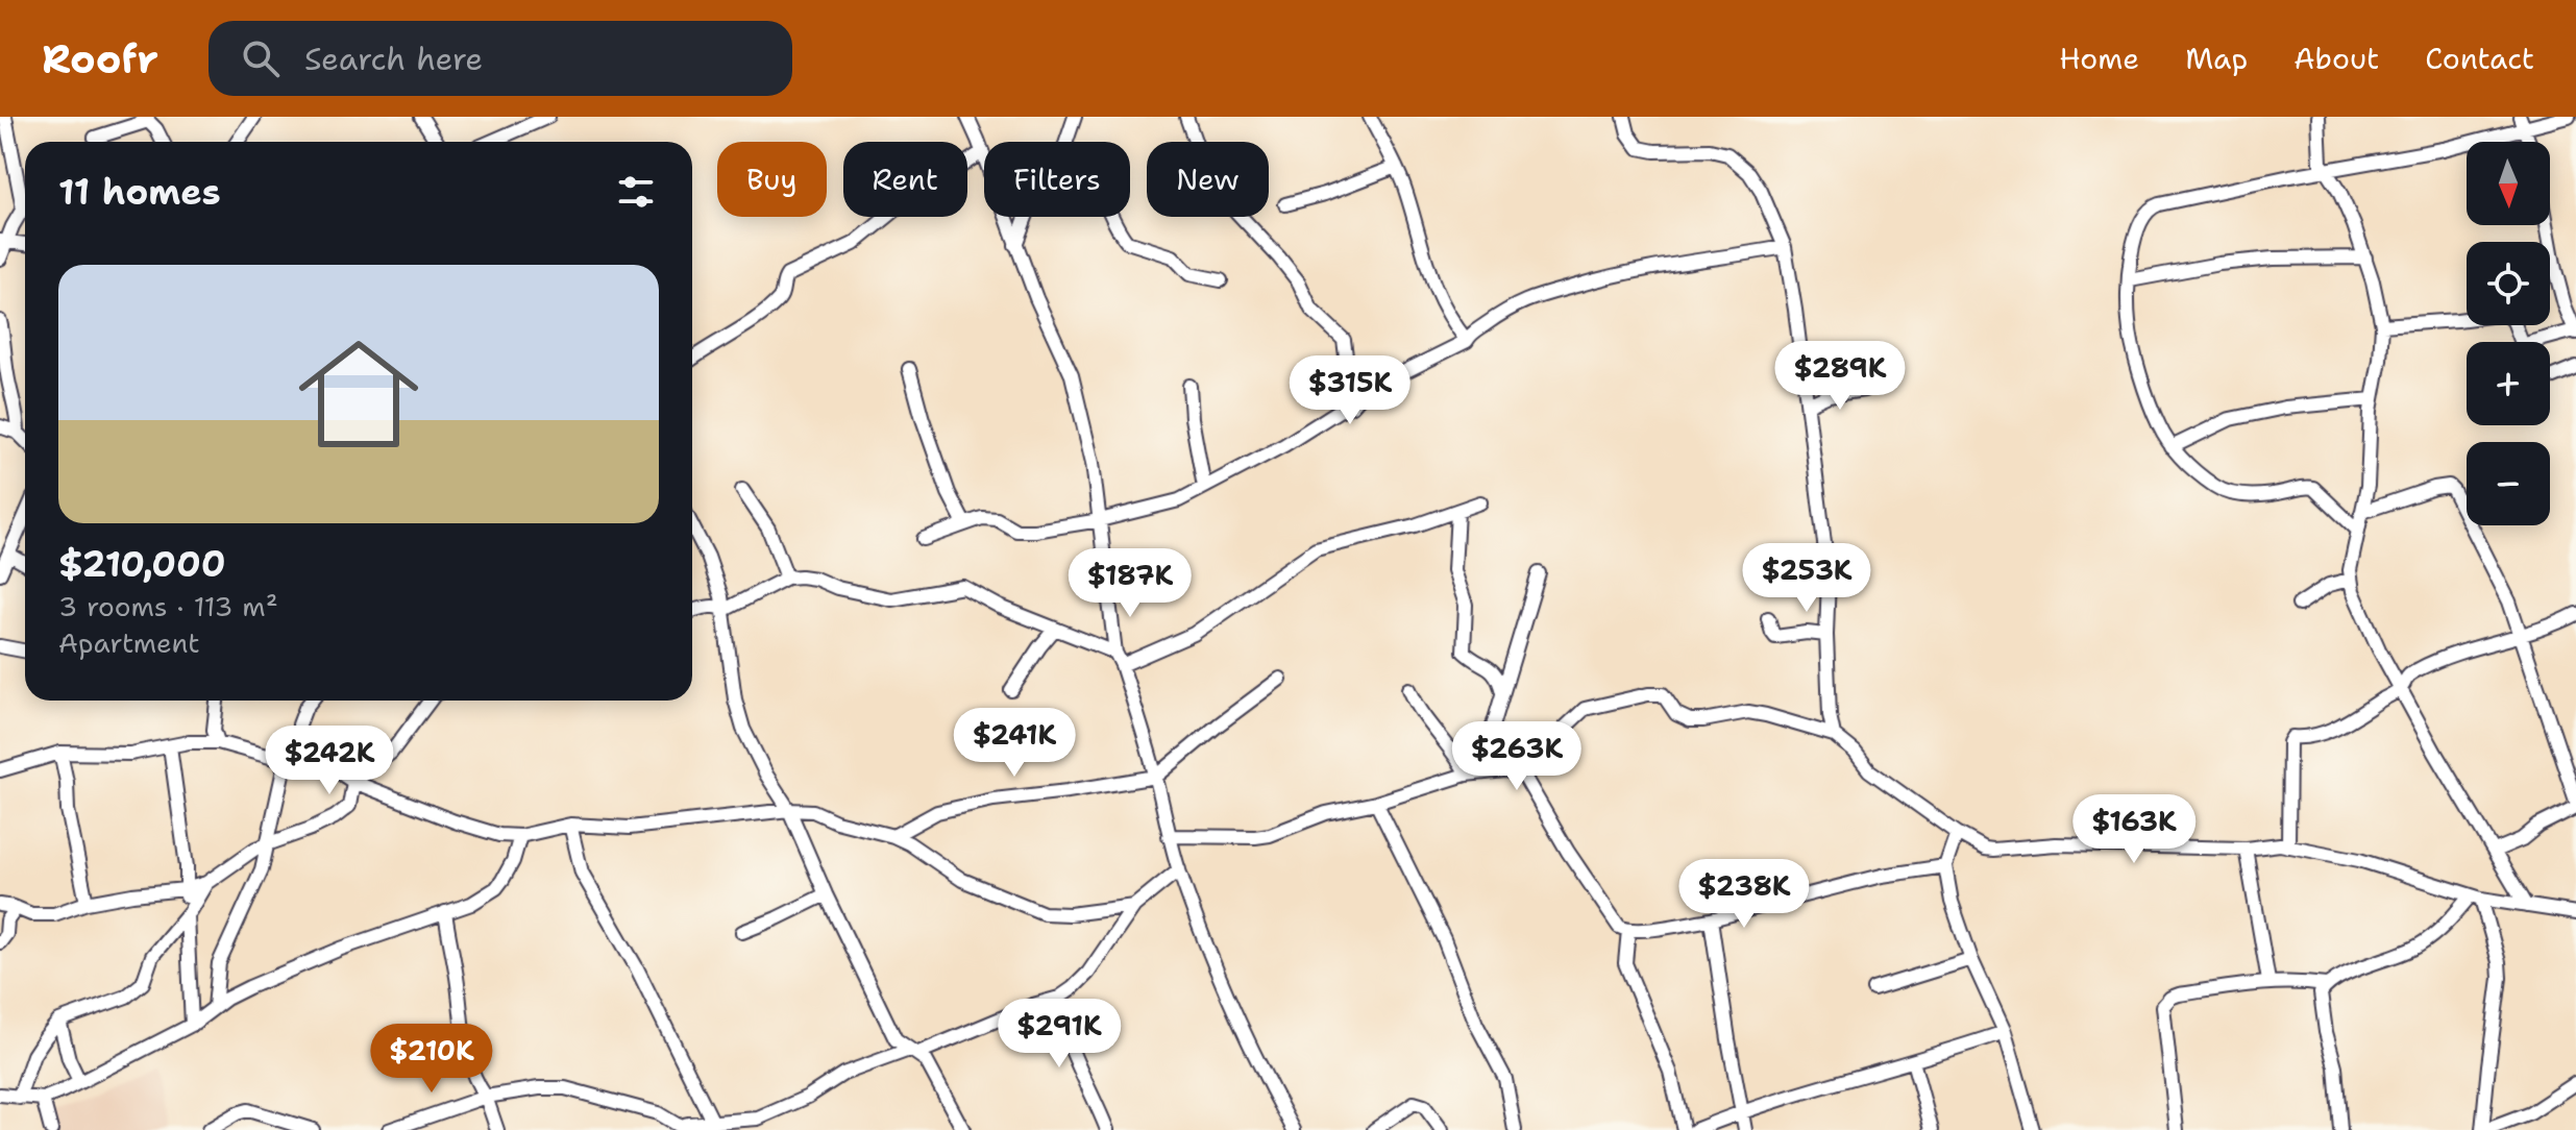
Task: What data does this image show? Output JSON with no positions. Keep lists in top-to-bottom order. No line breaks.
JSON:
{"north":"bottom","page":{"header":"Roofr","search":"Search here","nav":["Home","Map","About","Contact"],"map_buttons":["+","−"],"chip":["Buy","Rent","Filters","New"],"heading":"11 homes","list":[{"name":"$210,000","note":"3 rooms · 113 m² · Apartment"}],"price":["$289K","$315K","$253K","$187K","$241K","$263K","$242K","$163K","$238K","$291K","$210K"]}}
